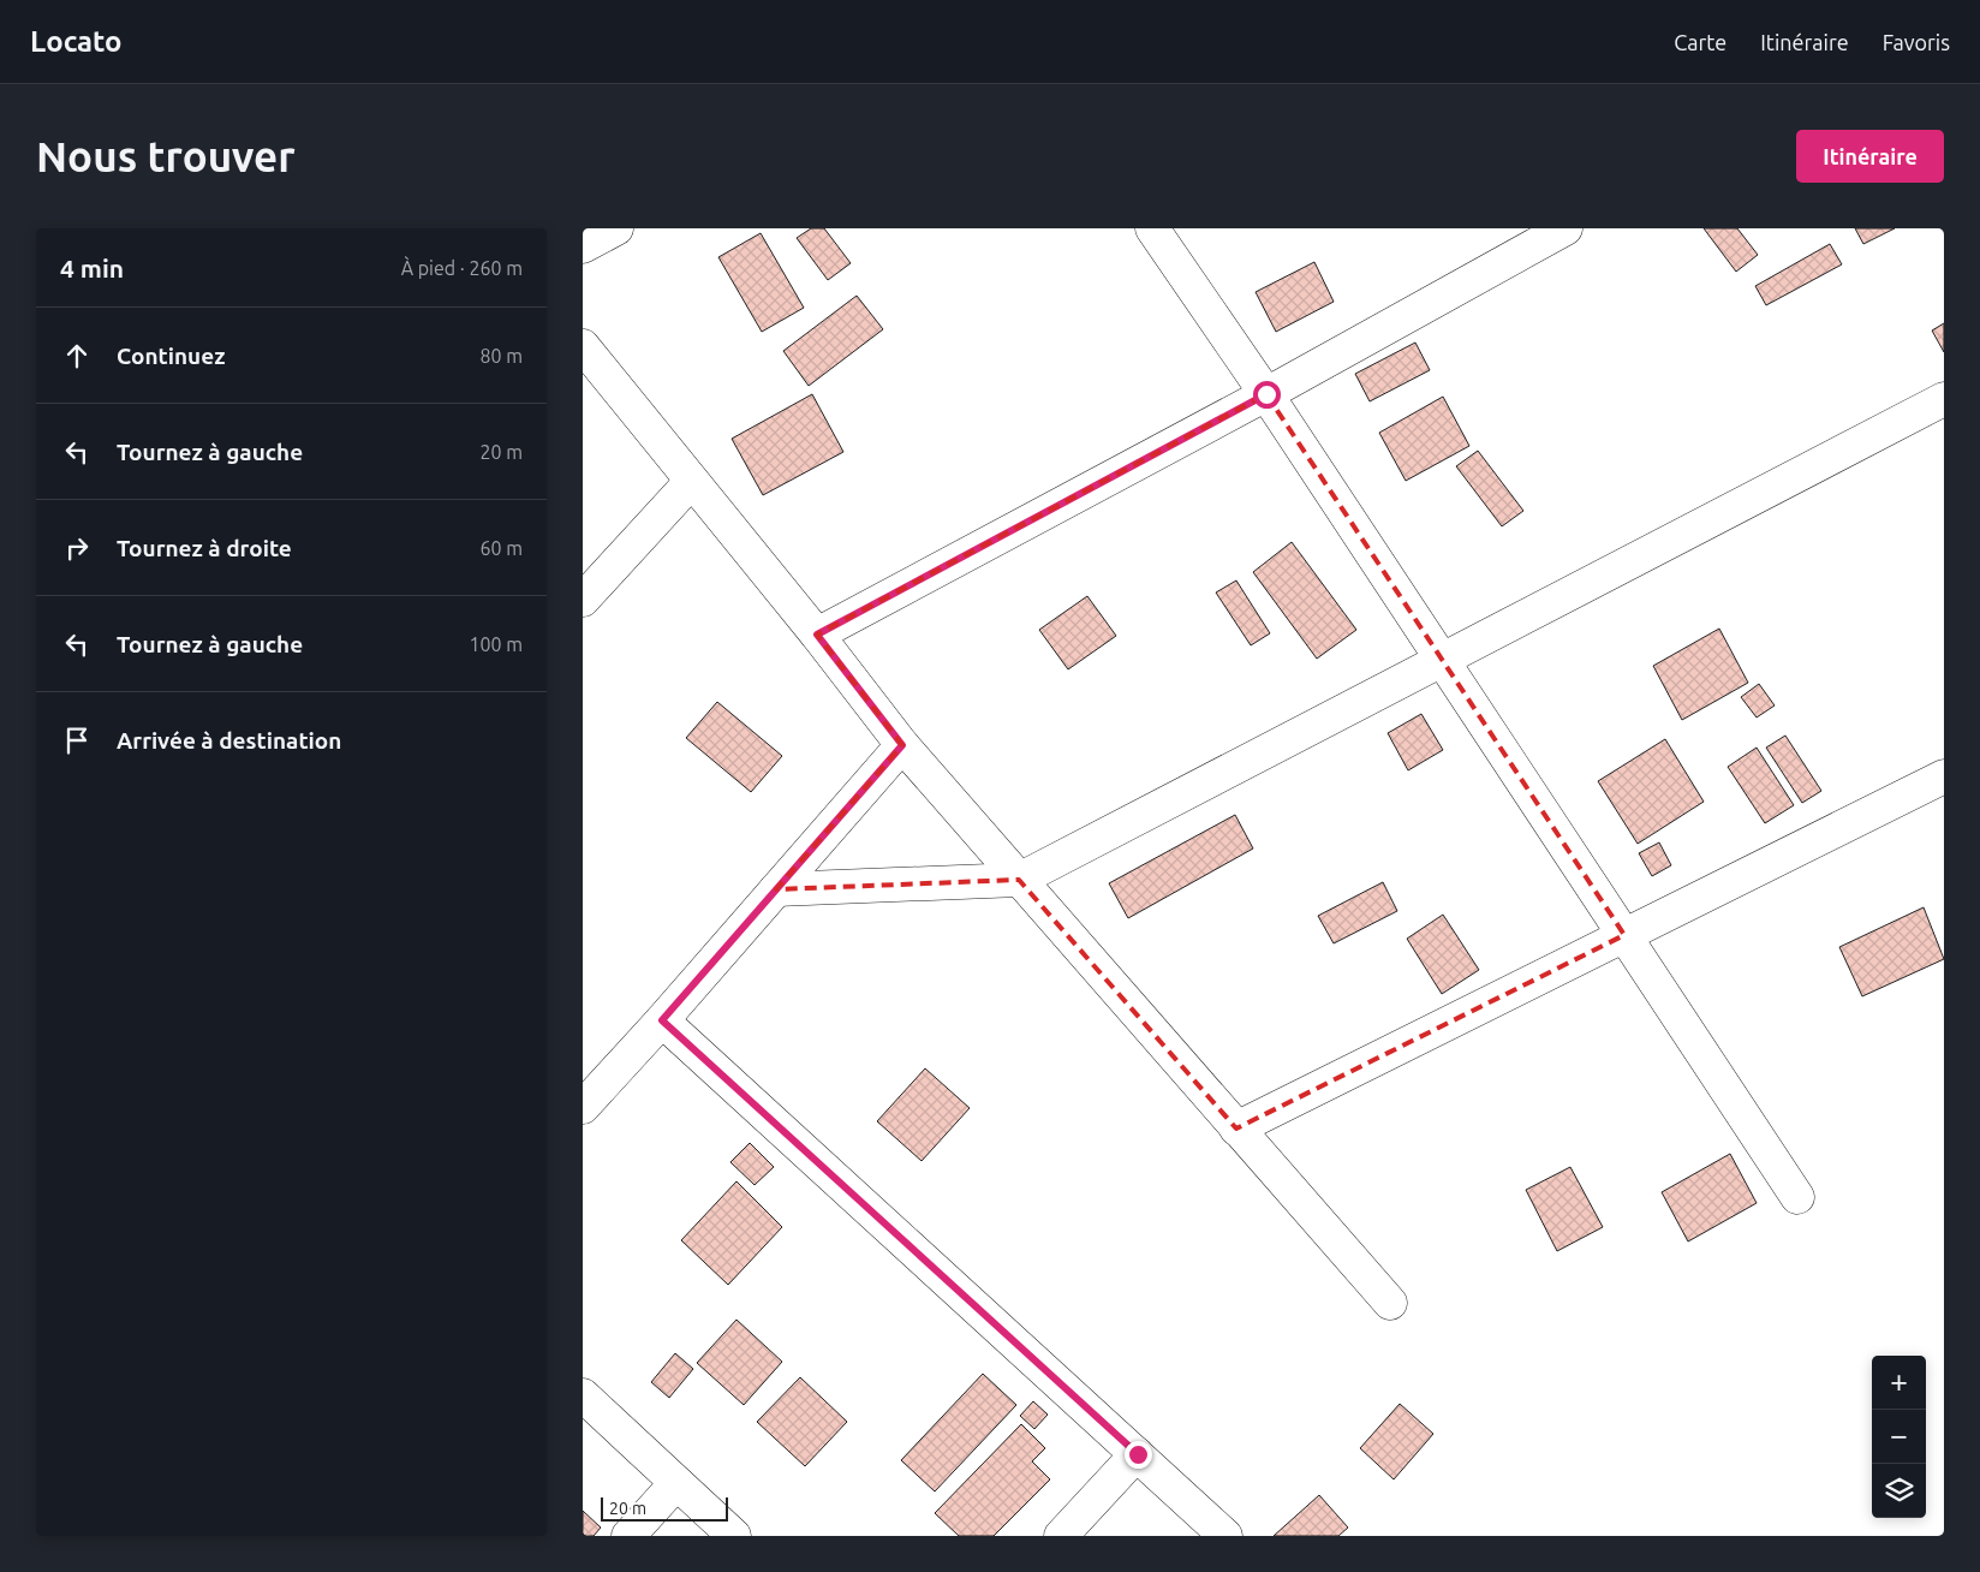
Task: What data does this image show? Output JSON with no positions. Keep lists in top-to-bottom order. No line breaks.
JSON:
{"scale_bar":"20 m","page":{"header":"Locato","nav":["Carte","Itinéraire","Favoris"],"buttons":"Itinéraire","title":"Nous trouver","heading":["4 min","À pied · 260 m"],"list":[["Continuez","80 m"],["Tournez à gauche","20 m"],["Tournez à droite","60 m"],["Tournez à gauche","100 m"],"Arrivée à destination"],"map_buttons":["+","−"],"scale":"20 m"}}
